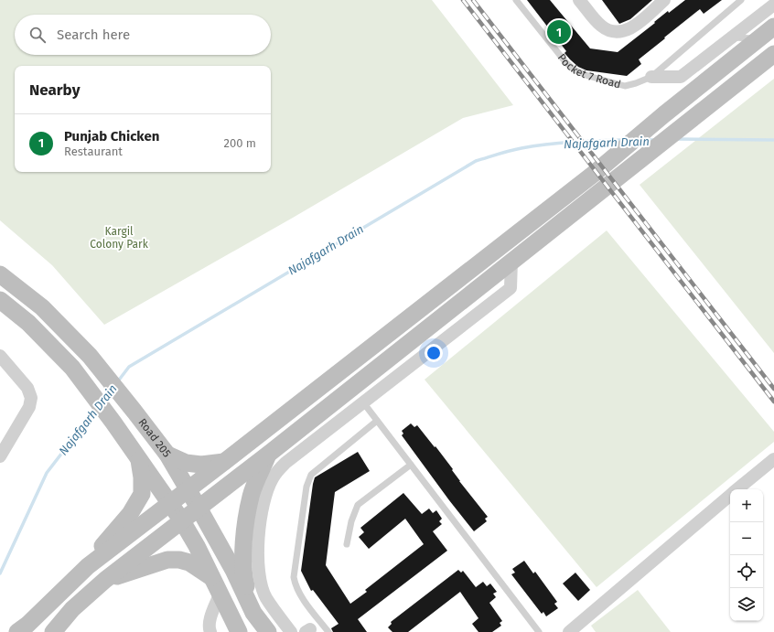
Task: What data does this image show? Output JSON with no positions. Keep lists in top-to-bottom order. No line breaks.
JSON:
{"streets":{"street":["Pocket 7 Road","Road 205"]},"water":["Najafgarh Drain"],"parks":["Kargil Colony Park"],"page":{"search":"Search here","pins":"1","heading":"Nearby","list":[{"mark":"1","name":"Punjab Chicken","note":"Restaurant","value":"200 m"}],"map_buttons":["+","−"]}}
